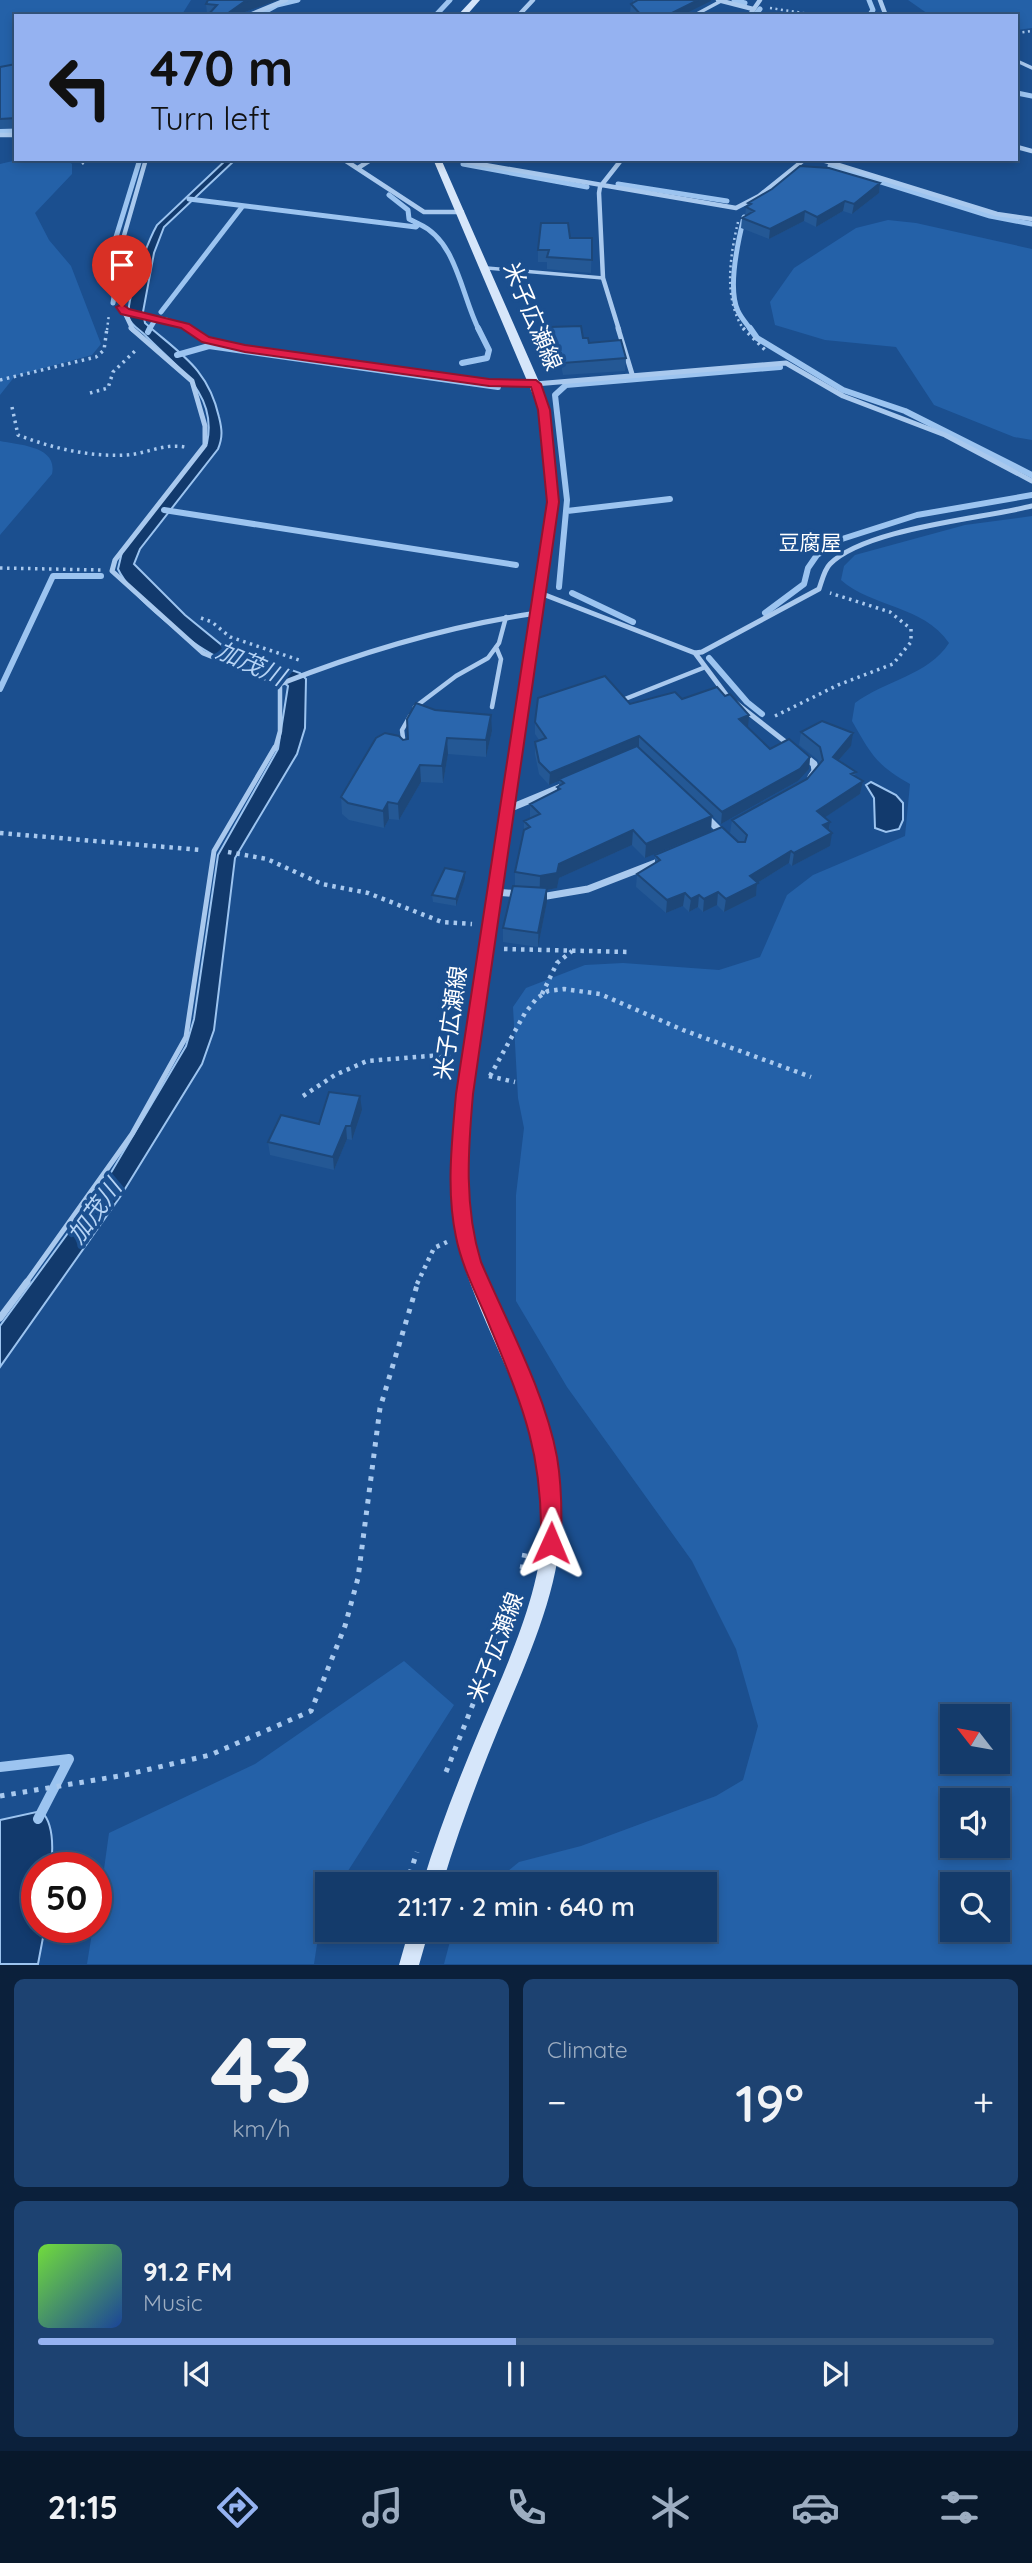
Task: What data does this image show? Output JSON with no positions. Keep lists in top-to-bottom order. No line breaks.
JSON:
{"streets":{"main road":["米子広瀬線"]},"districts":["豆腐屋"],"water":["加茂川"],"north":"top left","page":{"turn":["470 m","Turn left"],"limit":"50","trip":"21:17 · 2 min · 640 m","tile":[["43","km/h"],"Climate"],"heat":["−","19°","+"],"song":["91.2 FM","Music"],"tabs":"21:15"}}
